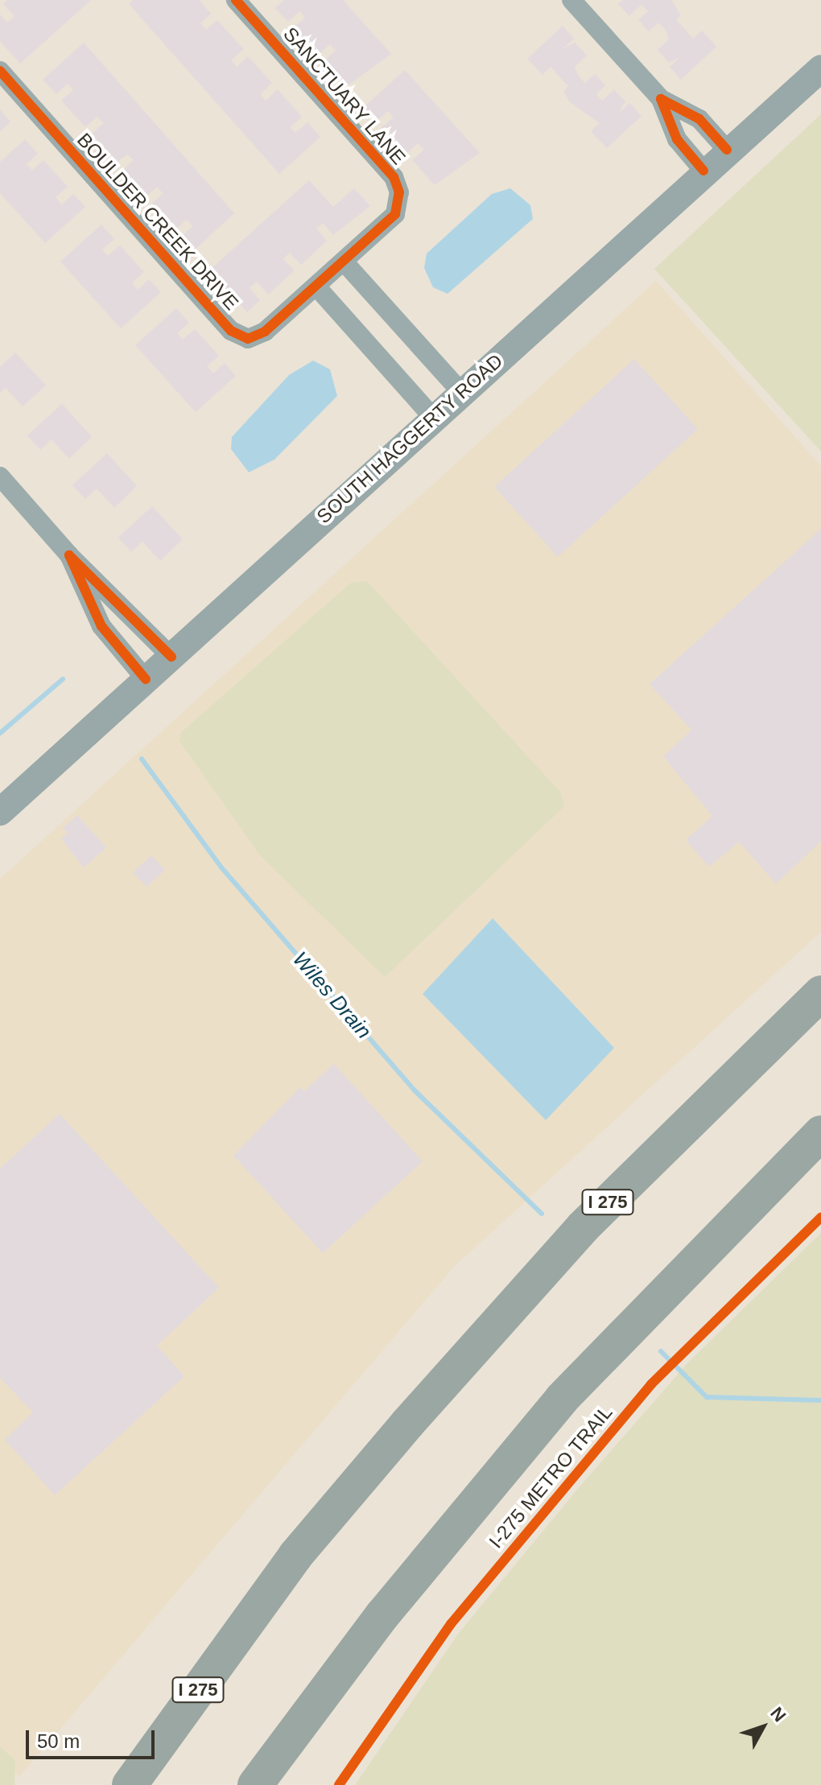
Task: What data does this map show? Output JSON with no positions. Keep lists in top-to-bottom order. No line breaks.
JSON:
{"streets":{"highway":["I 275"],"main road":["SOUTH HAGGERTY ROAD"],"street":["SANCTUARY LANE","BOULDER CREEK DRIVE"],"cycle path":["I-275 METRO TRAIL"]},"crossings":[["SANCTUARY LANE","BOULDER CREEK DRIVE"]],"water":["Wiles Drain"],"scale_bar":"50 m","north":"top right"}
